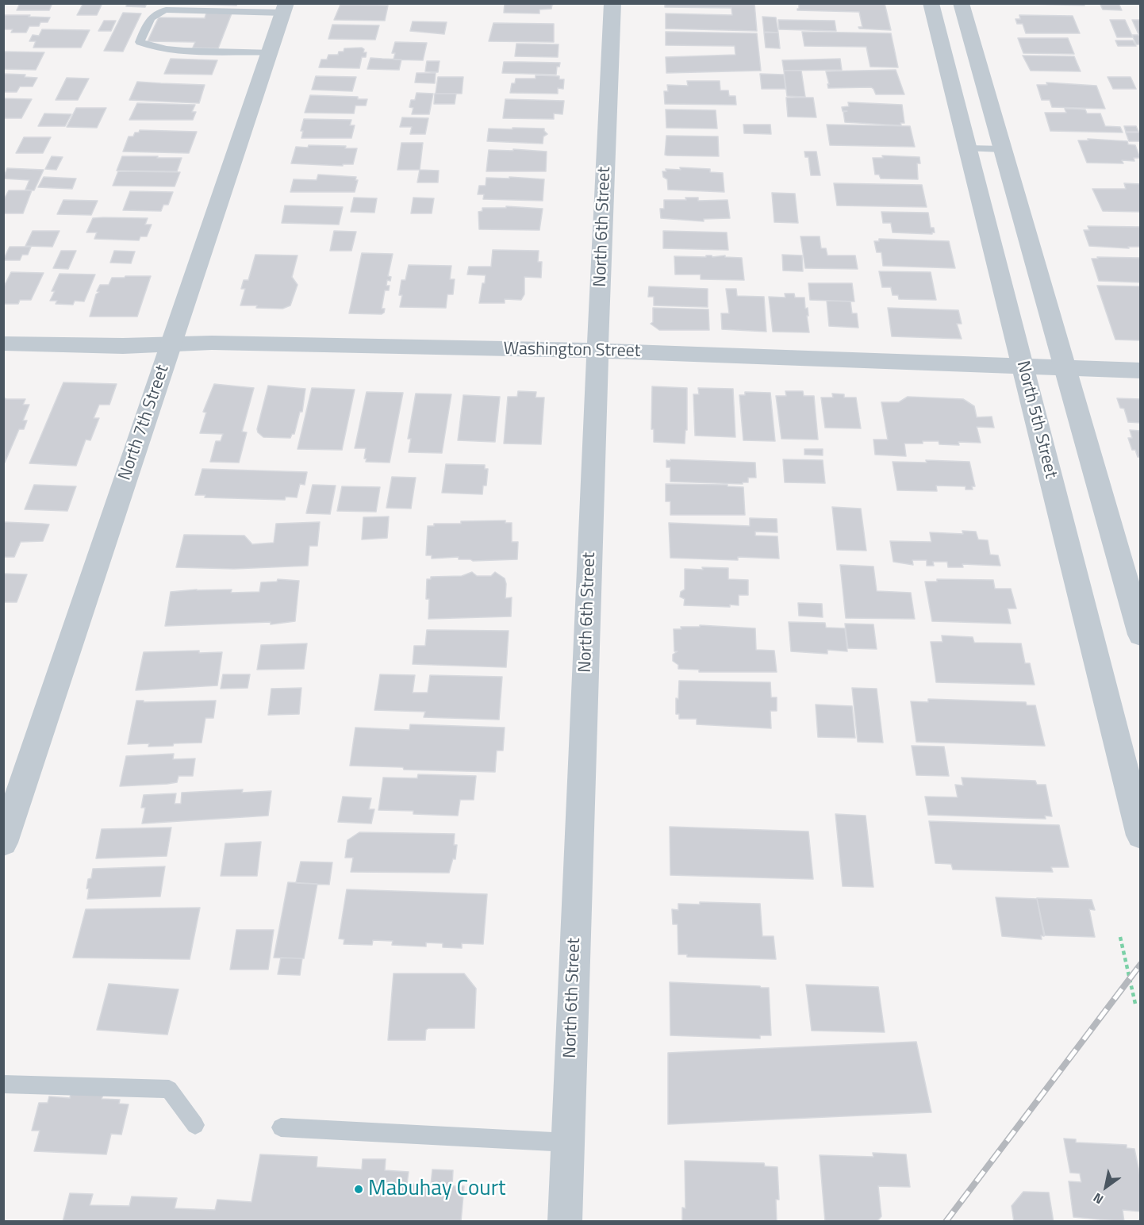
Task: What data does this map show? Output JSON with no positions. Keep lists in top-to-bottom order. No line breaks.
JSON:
{"streets":{"street":["North 6th Street","Washington Street","North 5th Street","North 7th Street"]},"crossings":[["North 6th Street","Washington Street"],["Washington Street","North 5th Street"],["Washington Street","North 7th Street"]],"places":["Mabuhay Court"],"north":"bottom left"}
